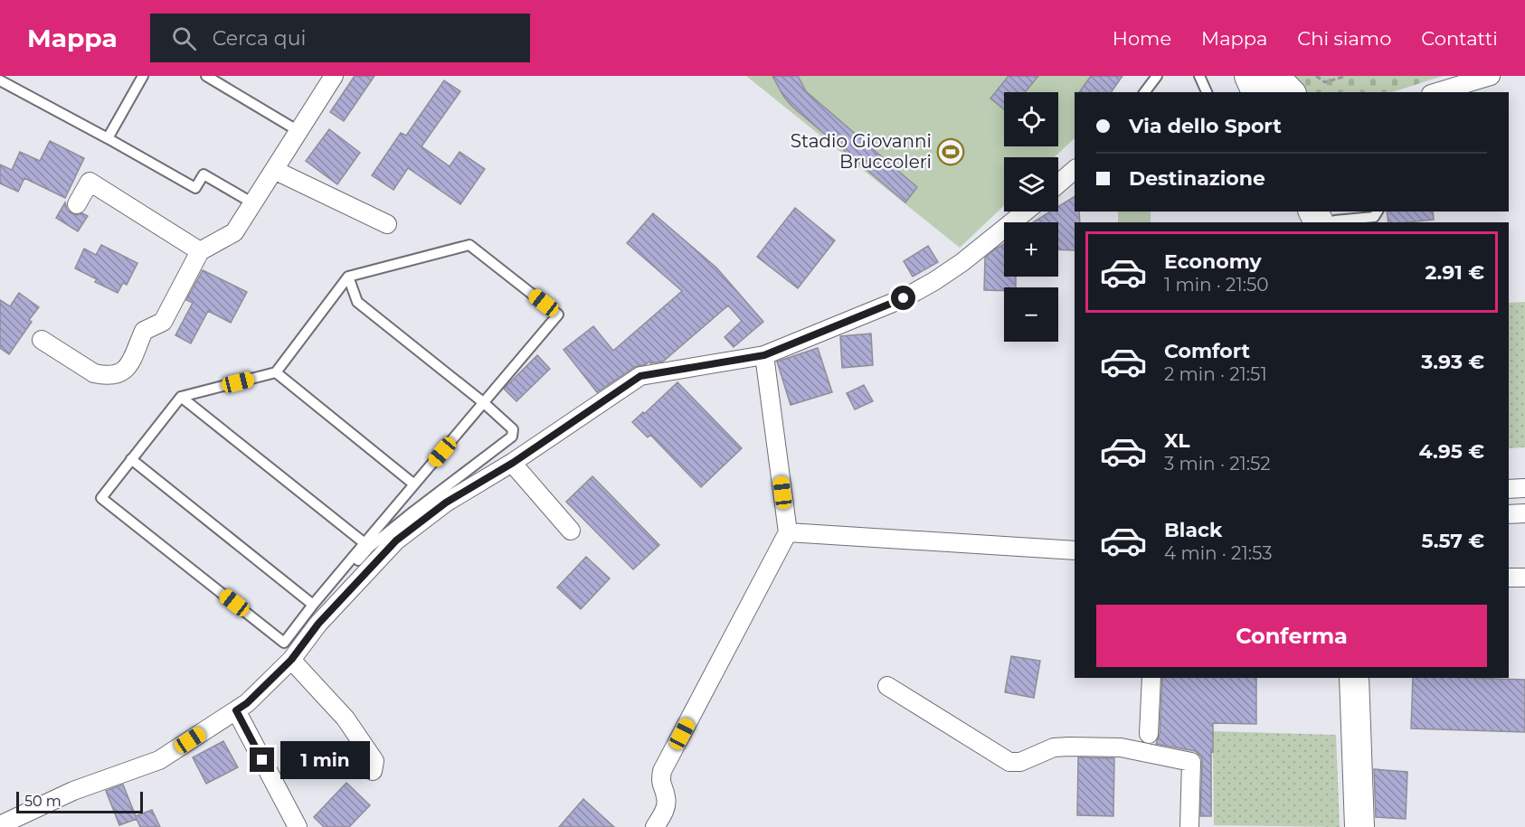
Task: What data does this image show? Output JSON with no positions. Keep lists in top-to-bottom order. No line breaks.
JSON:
{"places":{"sports":["Stadio Giovanni Bruccoleri"]},"scale_bar":"50 m","page":{"header":"Mappa","search":"Cerca qui","nav":["Home","Mappa","Chi siamo","Contatti"],"map_buttons":["+","−"],"banner":["Via dello Sport","Destinazione"],"list":[{"name":"Economy","note":"1 min · 21:50","value":"2.91 €"},{"name":"Comfort","note":"2 min · 21:51","value":"3.93 €"},{"name":"XL","note":"3 min · 21:52","value":"4.95 €"},{"name":"Black","note":"4 min · 21:53","value":"5.57 €"}],"buttons":"Conferma","bubble":"1 min","scale":"50 m"}}
